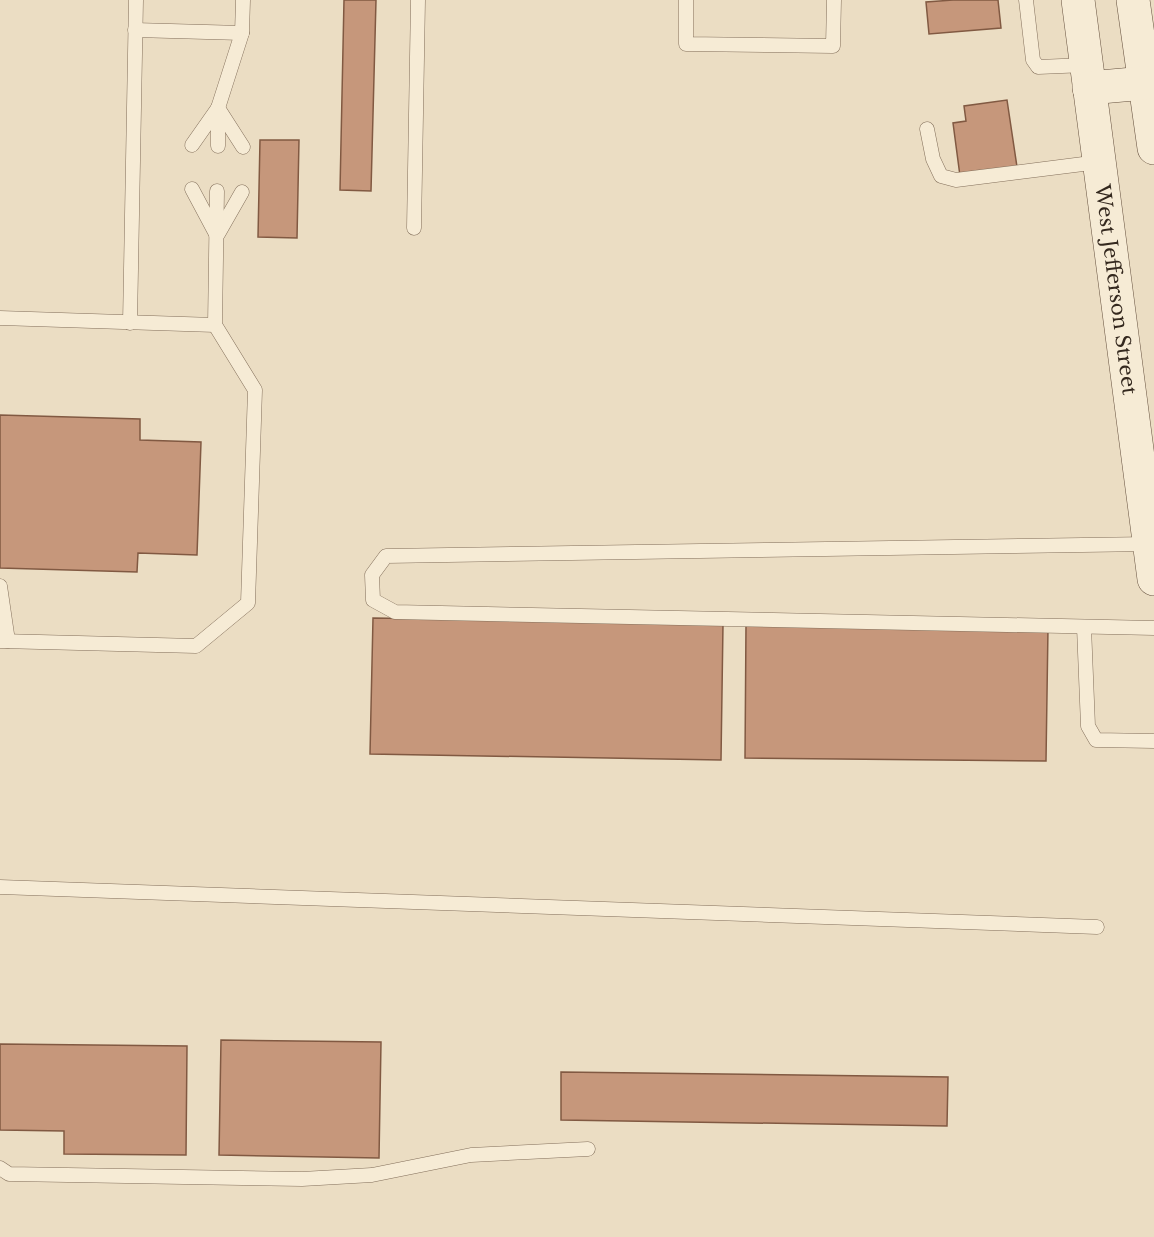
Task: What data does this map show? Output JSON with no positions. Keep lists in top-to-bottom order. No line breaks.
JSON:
{"streets":{"main road":["West Jefferson Street"]}}
